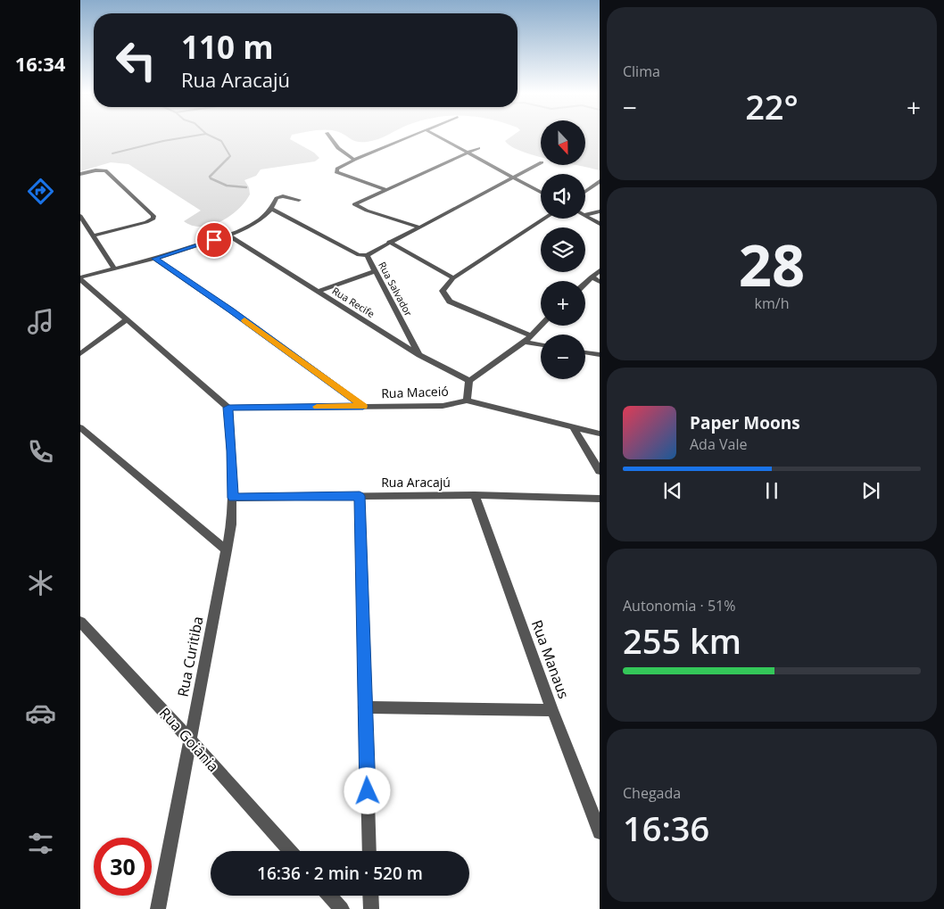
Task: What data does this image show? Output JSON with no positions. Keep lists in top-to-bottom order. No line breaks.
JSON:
{"streets":{"street":["Rua Salvador","Rua Recife","Rua Maceió","Rua Aracajú","Rua Curitiba","Rua Manaus","Rua Goiânia"]},"crossings":[["Rua Salvador","Rua Recife"],["Rua Maceió","Rua Curitiba"],["Rua Aracajú","Rua Curitiba"],["Rua Aracajú","Rua Manaus"],["Rua Curitiba","Rua Goiânia"]],"north":"bottom","page":{"tabs":"16:34","tile":["Clima",["28","km/h"],["Autonomia · 51%","255 km"],["Chegada","16:36"]],"turn":["110 m","Rua Aracajú"],"heat":["−","22°","+"],"map_buttons":["+","−"],"song":["Paper Moons","Ada Vale"],"limit":"30","trip":"16:36 · 2 min · 520 m"}}
